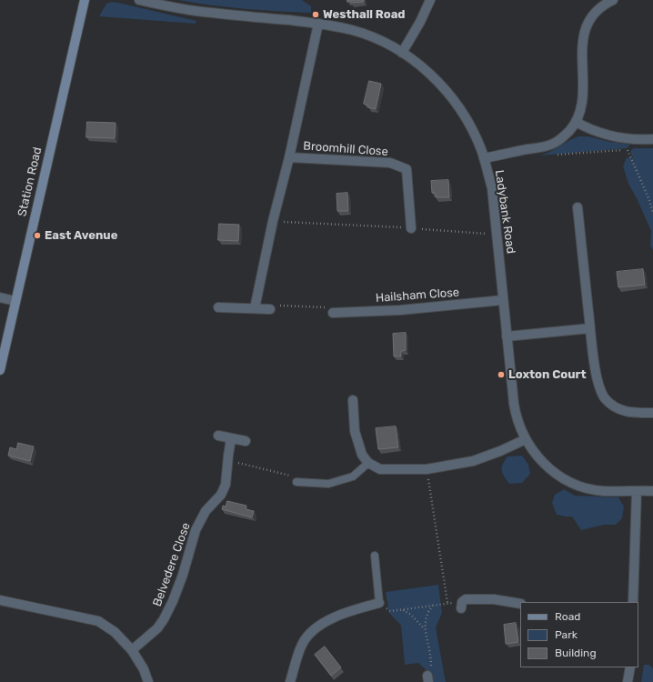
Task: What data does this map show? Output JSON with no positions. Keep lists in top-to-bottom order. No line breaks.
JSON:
{"streets":{"main road":["Station Road"],"street":["Broomhill Close","Ladybank Road","Hailsham Close","Belvedere Close"]},"crossings":[["Ladybank Road","Hailsham Close"]],"places":["Westhall Road","East Avenue","Loxton Court"],"legend":["Road","Park","Building"]}
